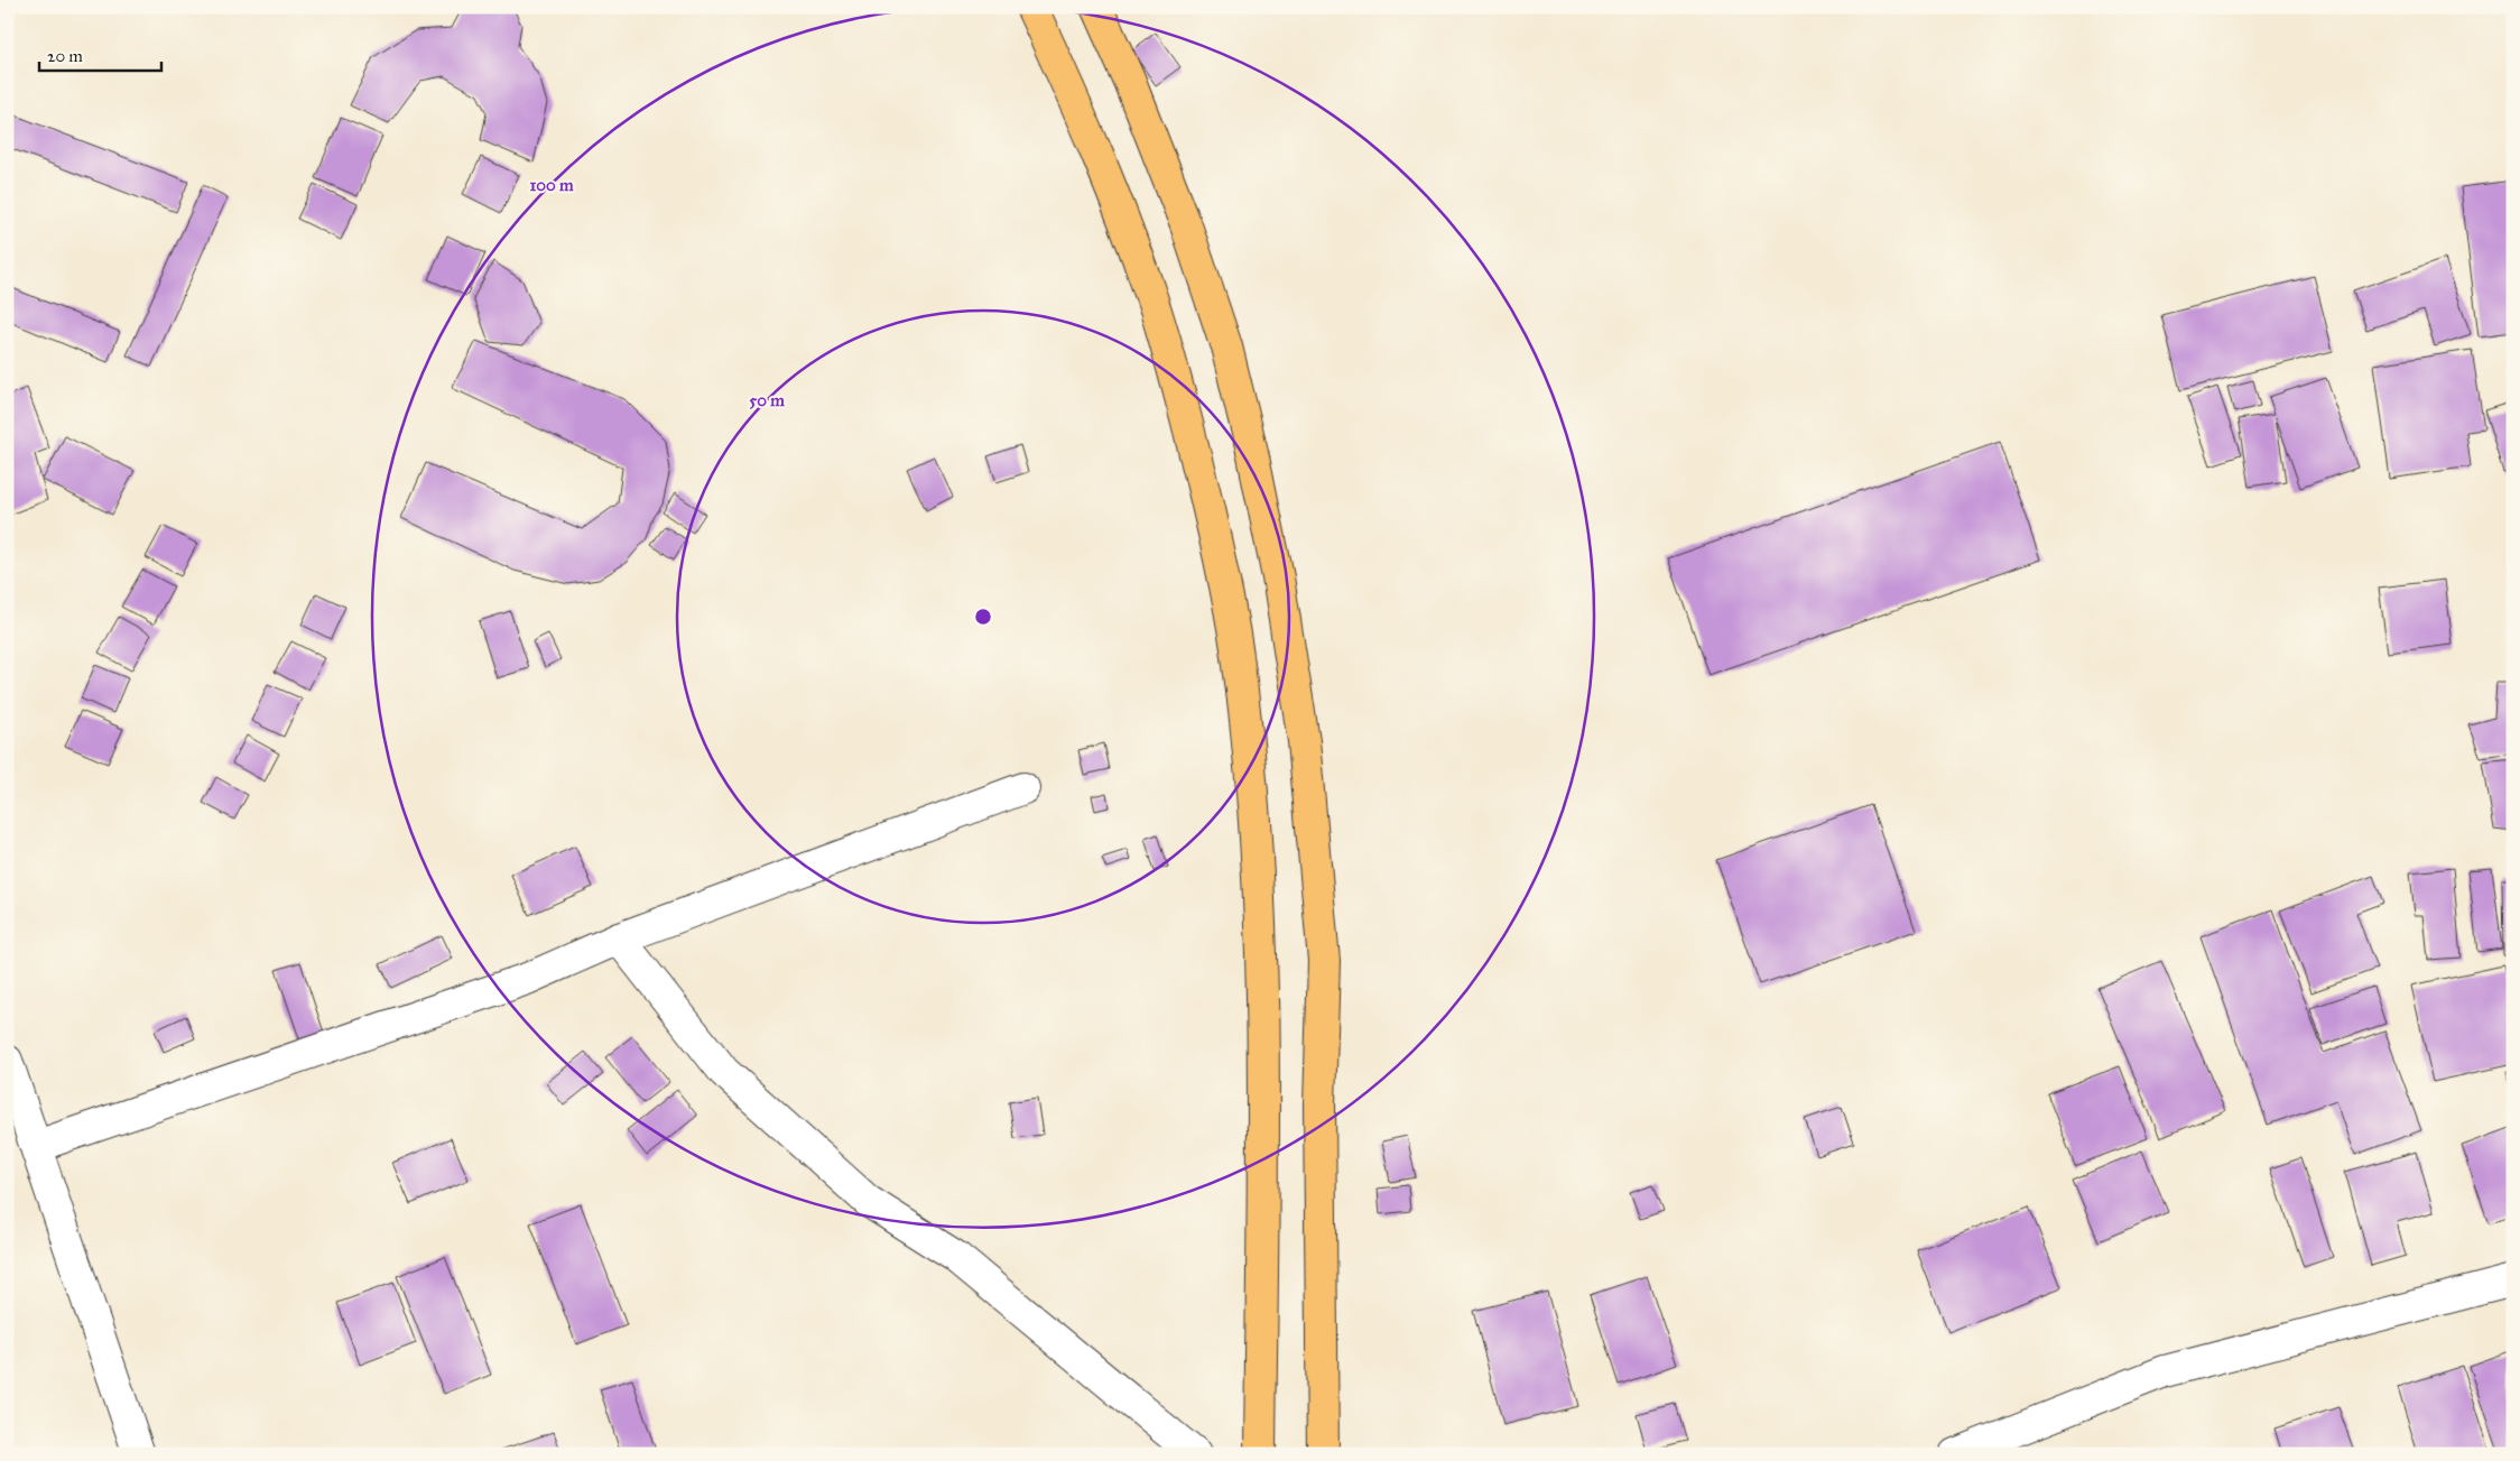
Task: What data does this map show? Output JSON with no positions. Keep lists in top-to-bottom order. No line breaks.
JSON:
{"scale_bar":"20 m","rings":["100 m","50 m"]}
